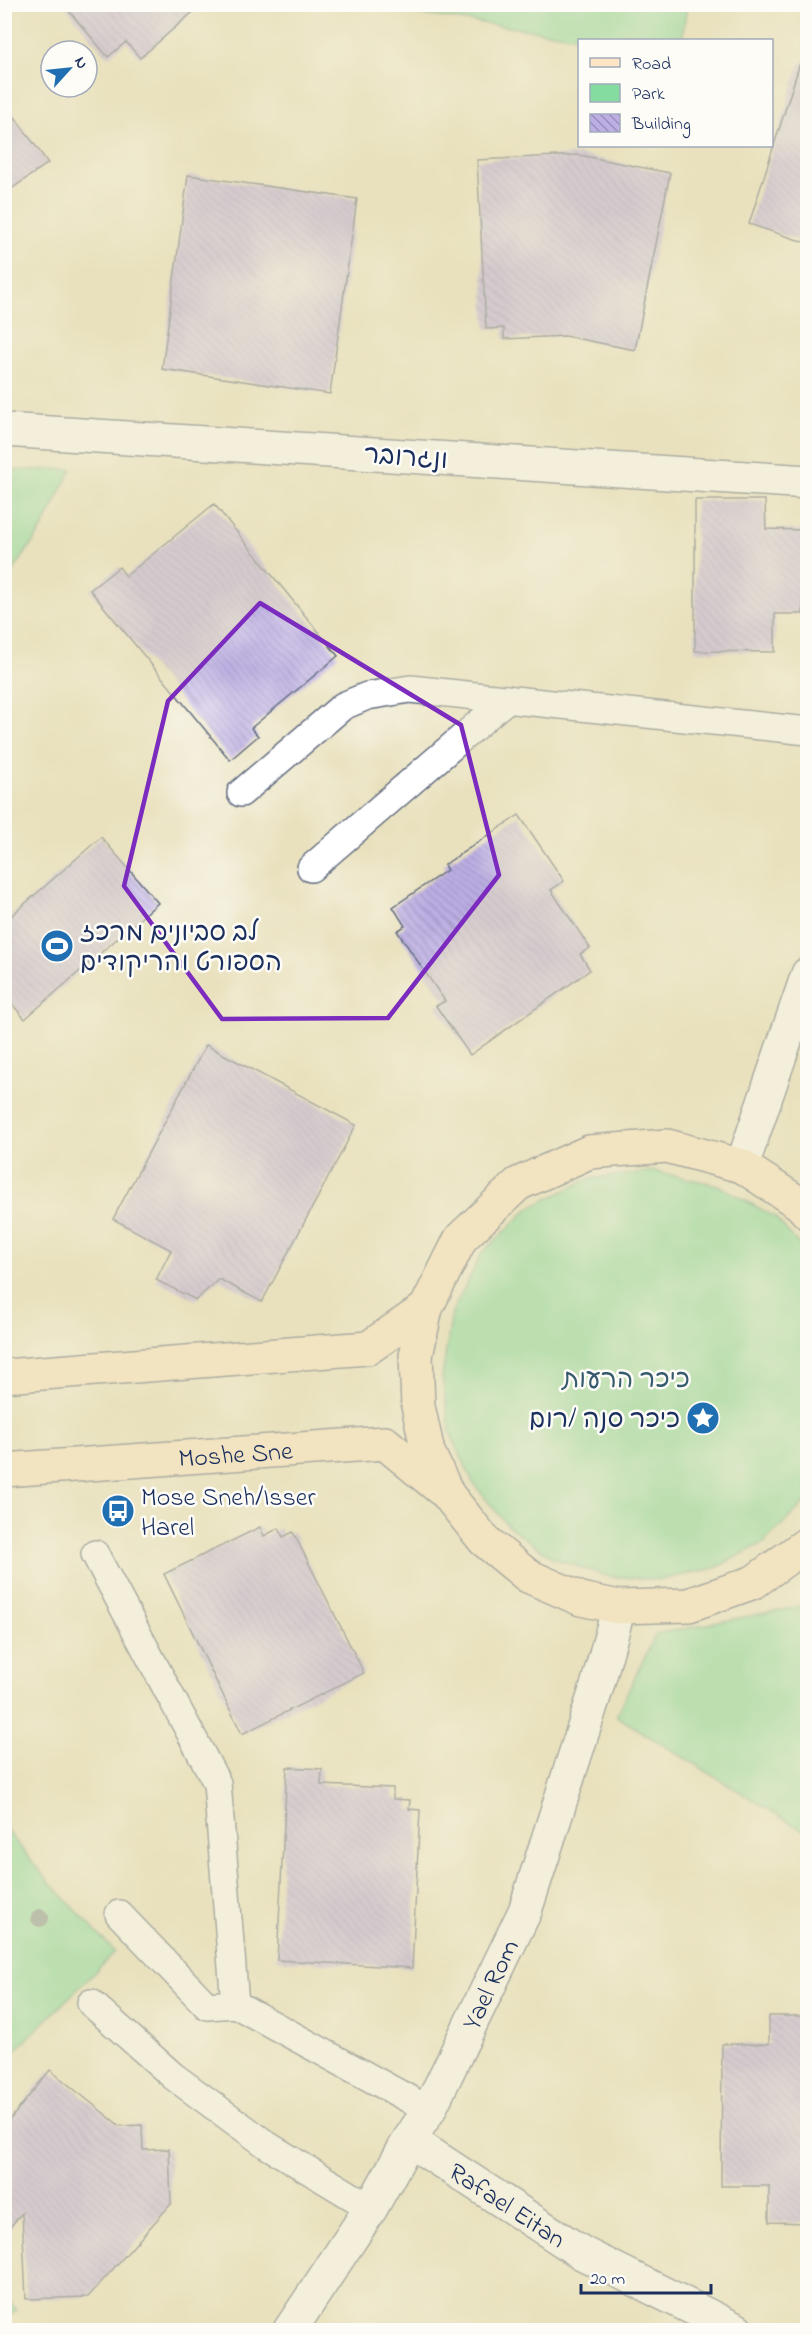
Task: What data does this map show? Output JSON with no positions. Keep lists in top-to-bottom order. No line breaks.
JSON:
{"streets":{"street":["ונגרובר","Moshe Sne","Yael Rom","Rafael Eitan"]},"crossings":[["Yael Rom","Rafael Eitan"]],"parks":["כיכר הרעות"],"places":{"sports":["לב סביונים מרכז הספורט והריקודים"],"place":["כיכר סנה /רום"],"bus stop":["Mose Sneh/Isser Harel"]},"legend":["Road","Park","Building"],"scale_bar":"20 m","north":"top right"}
